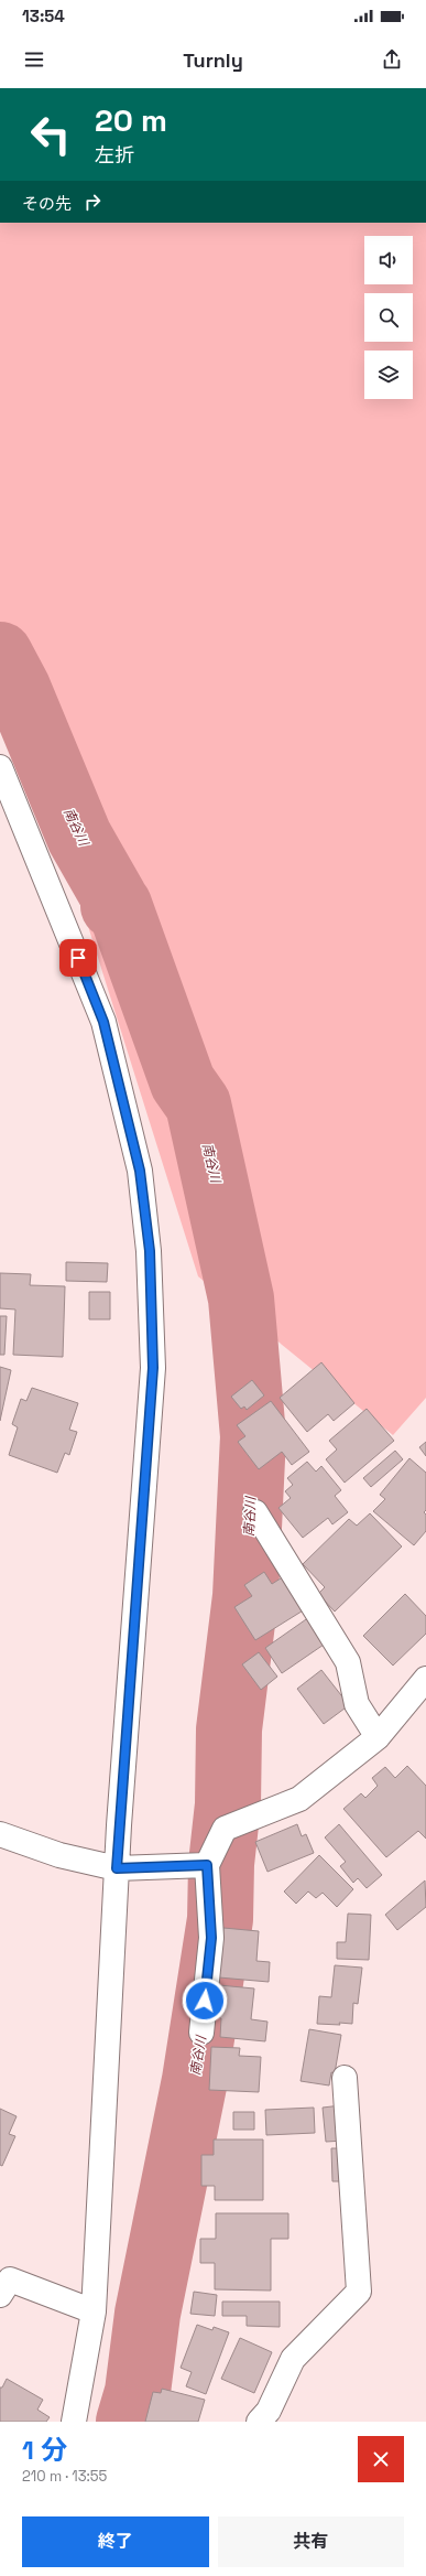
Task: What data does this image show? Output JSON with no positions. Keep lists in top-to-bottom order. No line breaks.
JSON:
{"water":["南谷川"],"page":{"status":"13:54","header":"Turnly","turn":["20 m","左折"],"then":"その先","heading":["1 分","210 m · 13:55"],"buttons":["終了","共有"]}}
